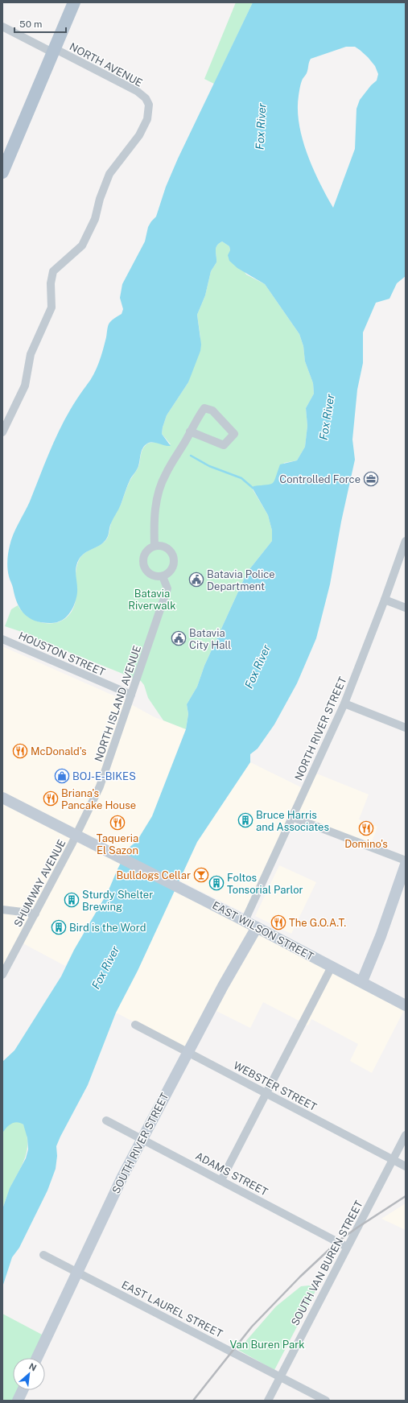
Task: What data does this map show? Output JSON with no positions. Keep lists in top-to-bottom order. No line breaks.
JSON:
{"streets":{"main road":["EAST WILSON STREET","SOUTH RIVER STREET"],"street":["NORTH AVENUE","HOUSTON STREET","NORTH ISLAND AVENUE","NORTH RIVER STREET","SHUMWAY AVENUE","WEBSTER STREET","ADAMS STREET","SOUTH VAN BUREN STREET","EAST LAUREL STREET"]},"crossings":[["HOUSTON STREET","NORTH ISLAND AVENUE"],["NORTH ISLAND AVENUE","SHUMWAY AVENUE"],["NORTH ISLAND AVENUE","EAST WILSON STREET"],["NORTH RIVER STREET","EAST WILSON STREET"],["SHUMWAY AVENUE","EAST WILSON STREET"],["EAST WILSON STREET","SOUTH RIVER STREET"],["WEBSTER STREET","SOUTH RIVER STREET"],["WEBSTER STREET","SOUTH VAN BUREN STREET"],["SOUTH RIVER STREET","ADAMS STREET"],["SOUTH RIVER STREET","EAST LAUREL STREET"],["ADAMS STREET","SOUTH VAN BUREN STREET"],["SOUTH VAN BUREN STREET","EAST LAUREL STREET"]],"water":["Fox River"],"parks":["Batavia Riverwalk","Van Buren Park"],"places":{"office":["Controlled Force"],"public building":["Batavia Police Department","Batavia City Hall"],"restaurant":["McDonald's","Briana's Pancake House","Taqueria El Sazon","Domino's","The G.O.A.T."],"shop":["BOJ-E-BIKES"],"building":["Bruce Harris and Associates","Foltos Tonsorial Parlor","Sturdy Shelter Brewing","Bird is the Word"],"bar":["Bulldogs Cellar"]},"scale_bar":"50 m","north":"top right"}
